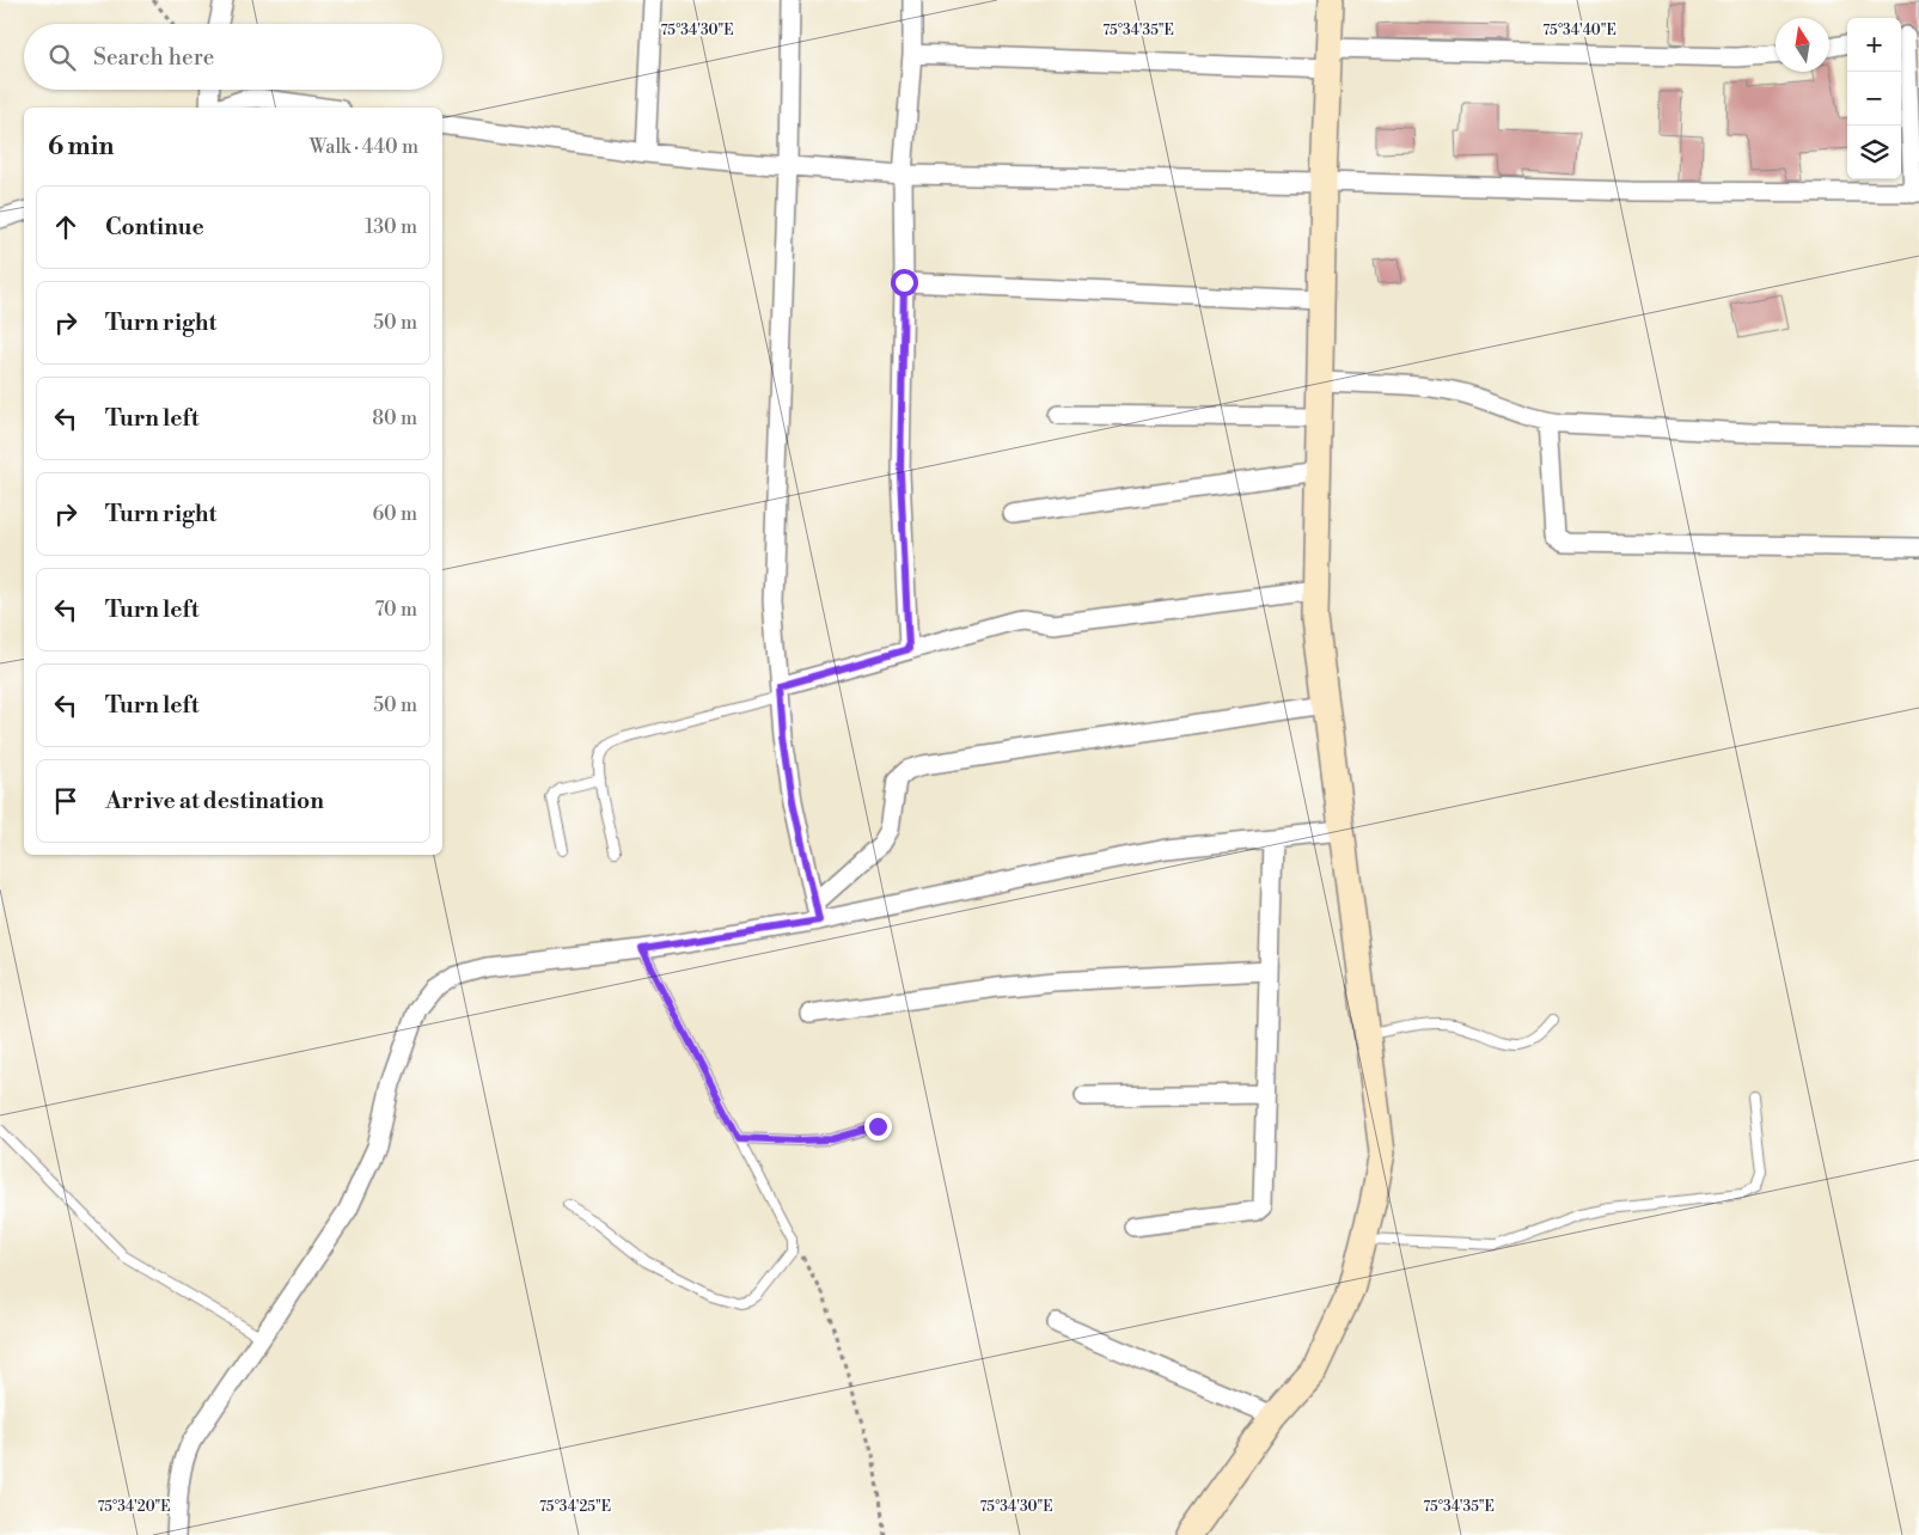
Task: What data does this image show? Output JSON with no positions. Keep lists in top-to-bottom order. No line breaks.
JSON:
{"north":"top","page":{"map_buttons":["+","−"],"search":"Search here","heading":["6 min","Walk · 440 m"],"list":[["Continue","130 m"],["Turn right","50 m"],["Turn left","80 m"],["Turn right","60 m"],["Turn left","70 m"],["Turn left","50 m"],"Arrive at destination"]},"coordinates":["75°34'30\"E","75°34'35\"E","75°34'40\"E","75°34'20\"E","75°34'25\"E"]}
